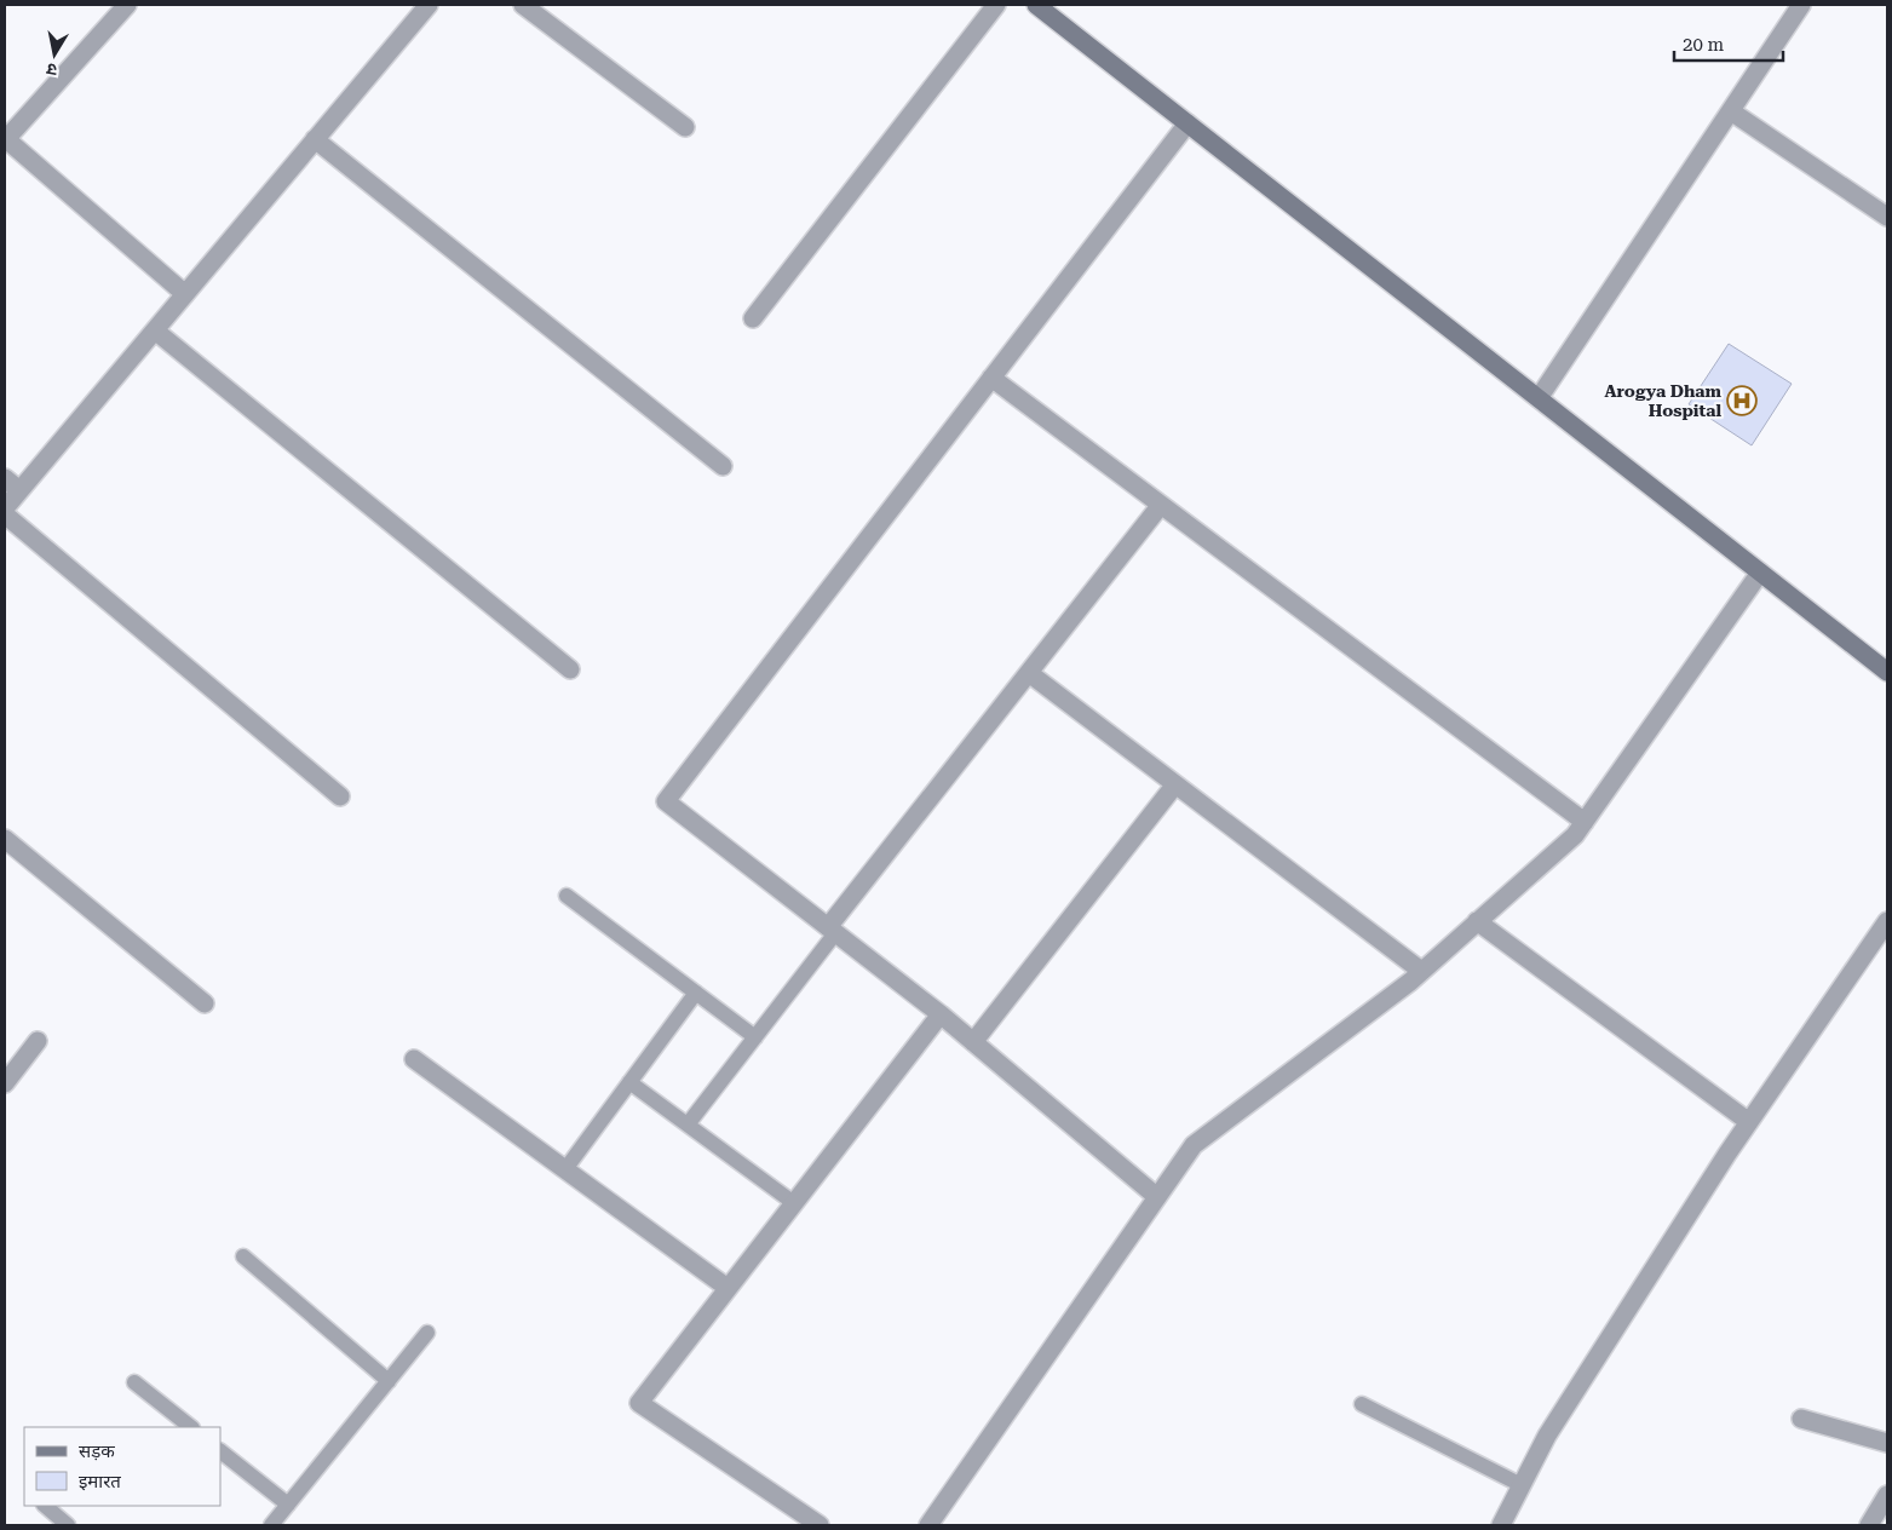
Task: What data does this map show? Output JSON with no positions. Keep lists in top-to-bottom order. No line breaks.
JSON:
{"places":{"hospital":["Arogya Dham Hospital"]},"legend":["सड़क","इमारत"],"scale_bar":"20 m","north":"bottom"}
